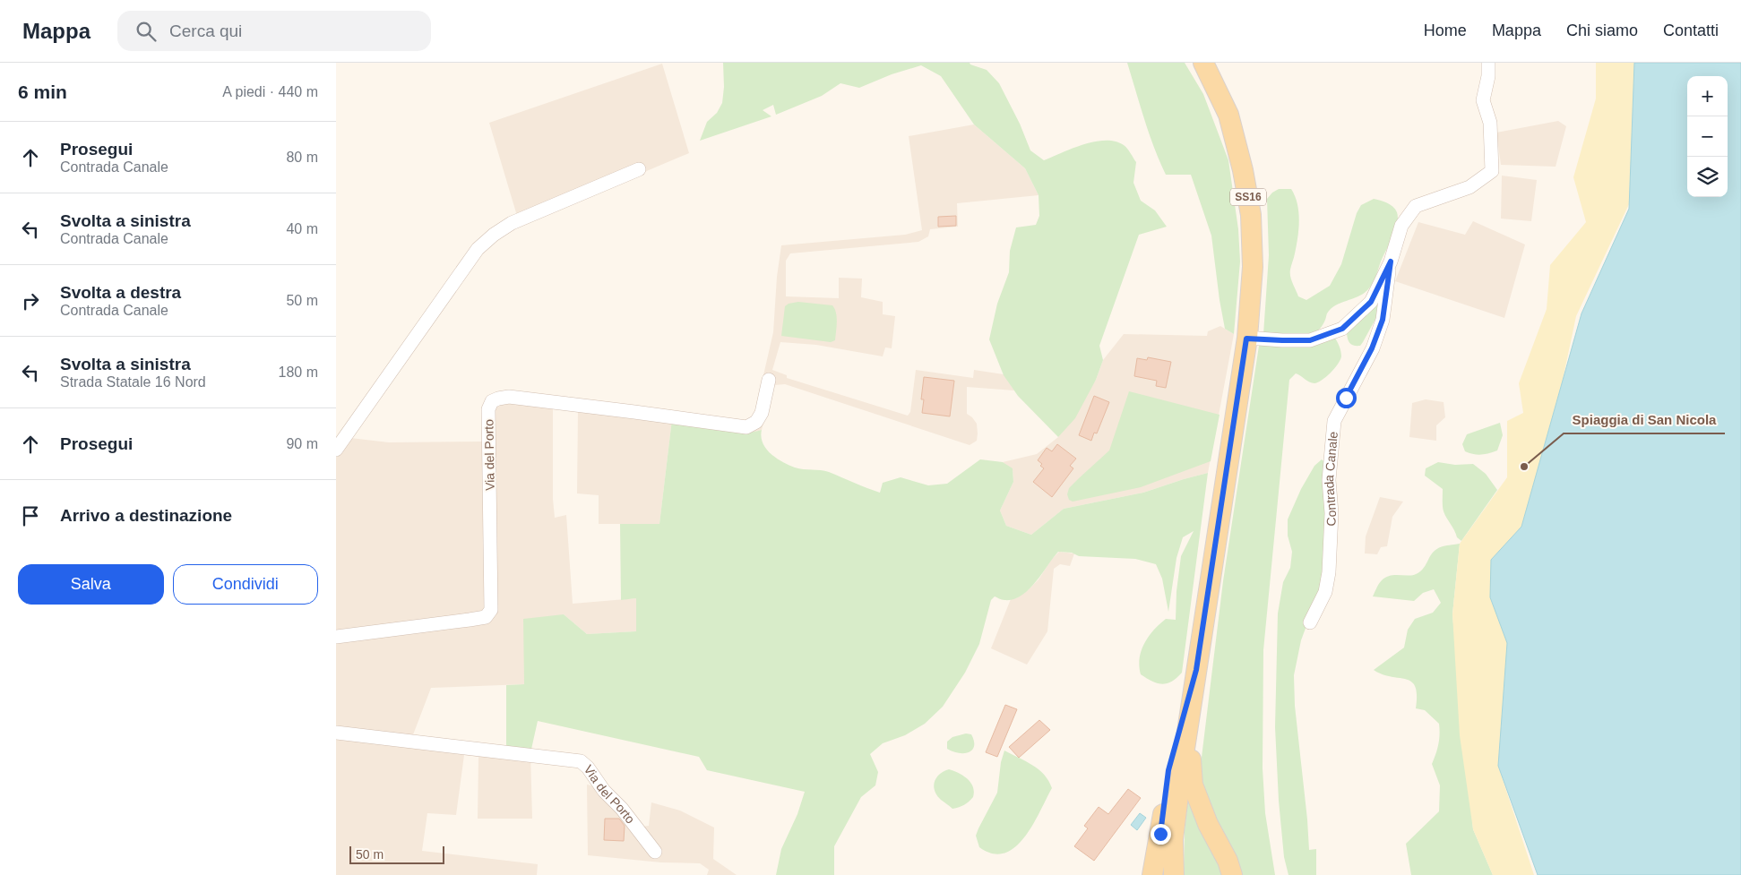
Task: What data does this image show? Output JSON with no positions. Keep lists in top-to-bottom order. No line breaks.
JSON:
{"streets":{"main road":["SS16"],"street":["Via del Porto","Contrada Canale"]},"crossings":[["SS16","Contrada Canale"]],"places":["Spiaggia di San Nicola"],"scale_bar":"50 m","page":{"header":"Mappa","search":"Cerca qui","nav":["Home","Mappa","Chi siamo","Contatti"],"heading":["6 min","A piedi · 440 m"],"map_buttons":["+","−"],"list":[["Prosegui","Contrada Canale","80 m"],["Svolta a sinistra","Contrada Canale","40 m"],["Svolta a destra","Contrada Canale","50 m"],["Svolta a sinistra","Strada Statale 16 Nord","180 m"],["Prosegui","90 m"],"Arrivo a destinazione"],"buttons":["Salva","Condividi"],"scale":"50 m"}}
